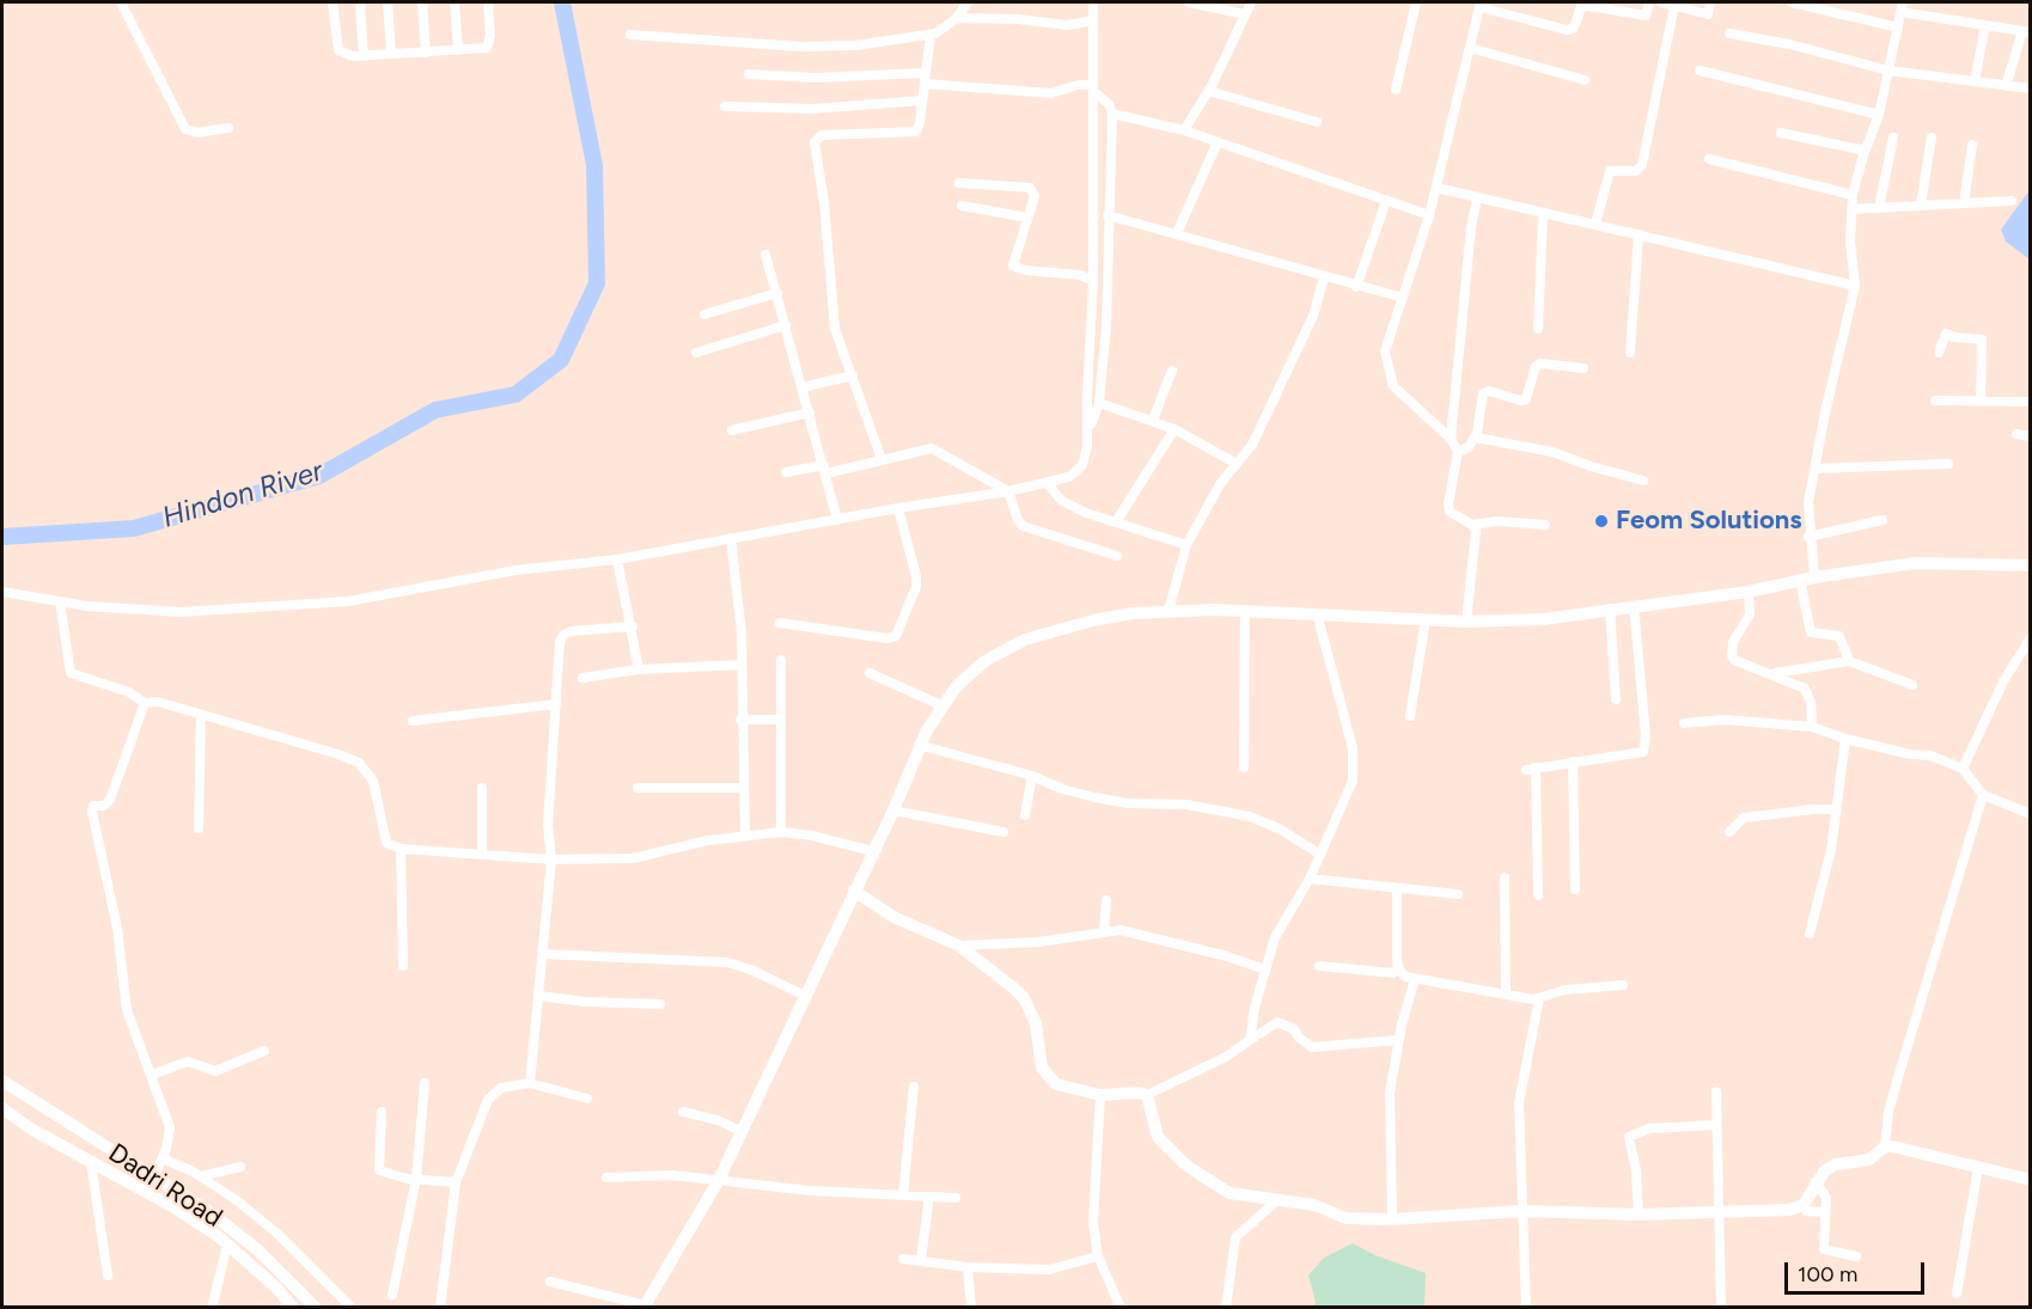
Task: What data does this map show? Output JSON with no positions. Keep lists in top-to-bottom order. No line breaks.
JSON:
{"streets":{"street":["Dadri Road"]},"water":["Hindon River"],"places":["Feom Solutions"],"scale_bar":"100 m"}
